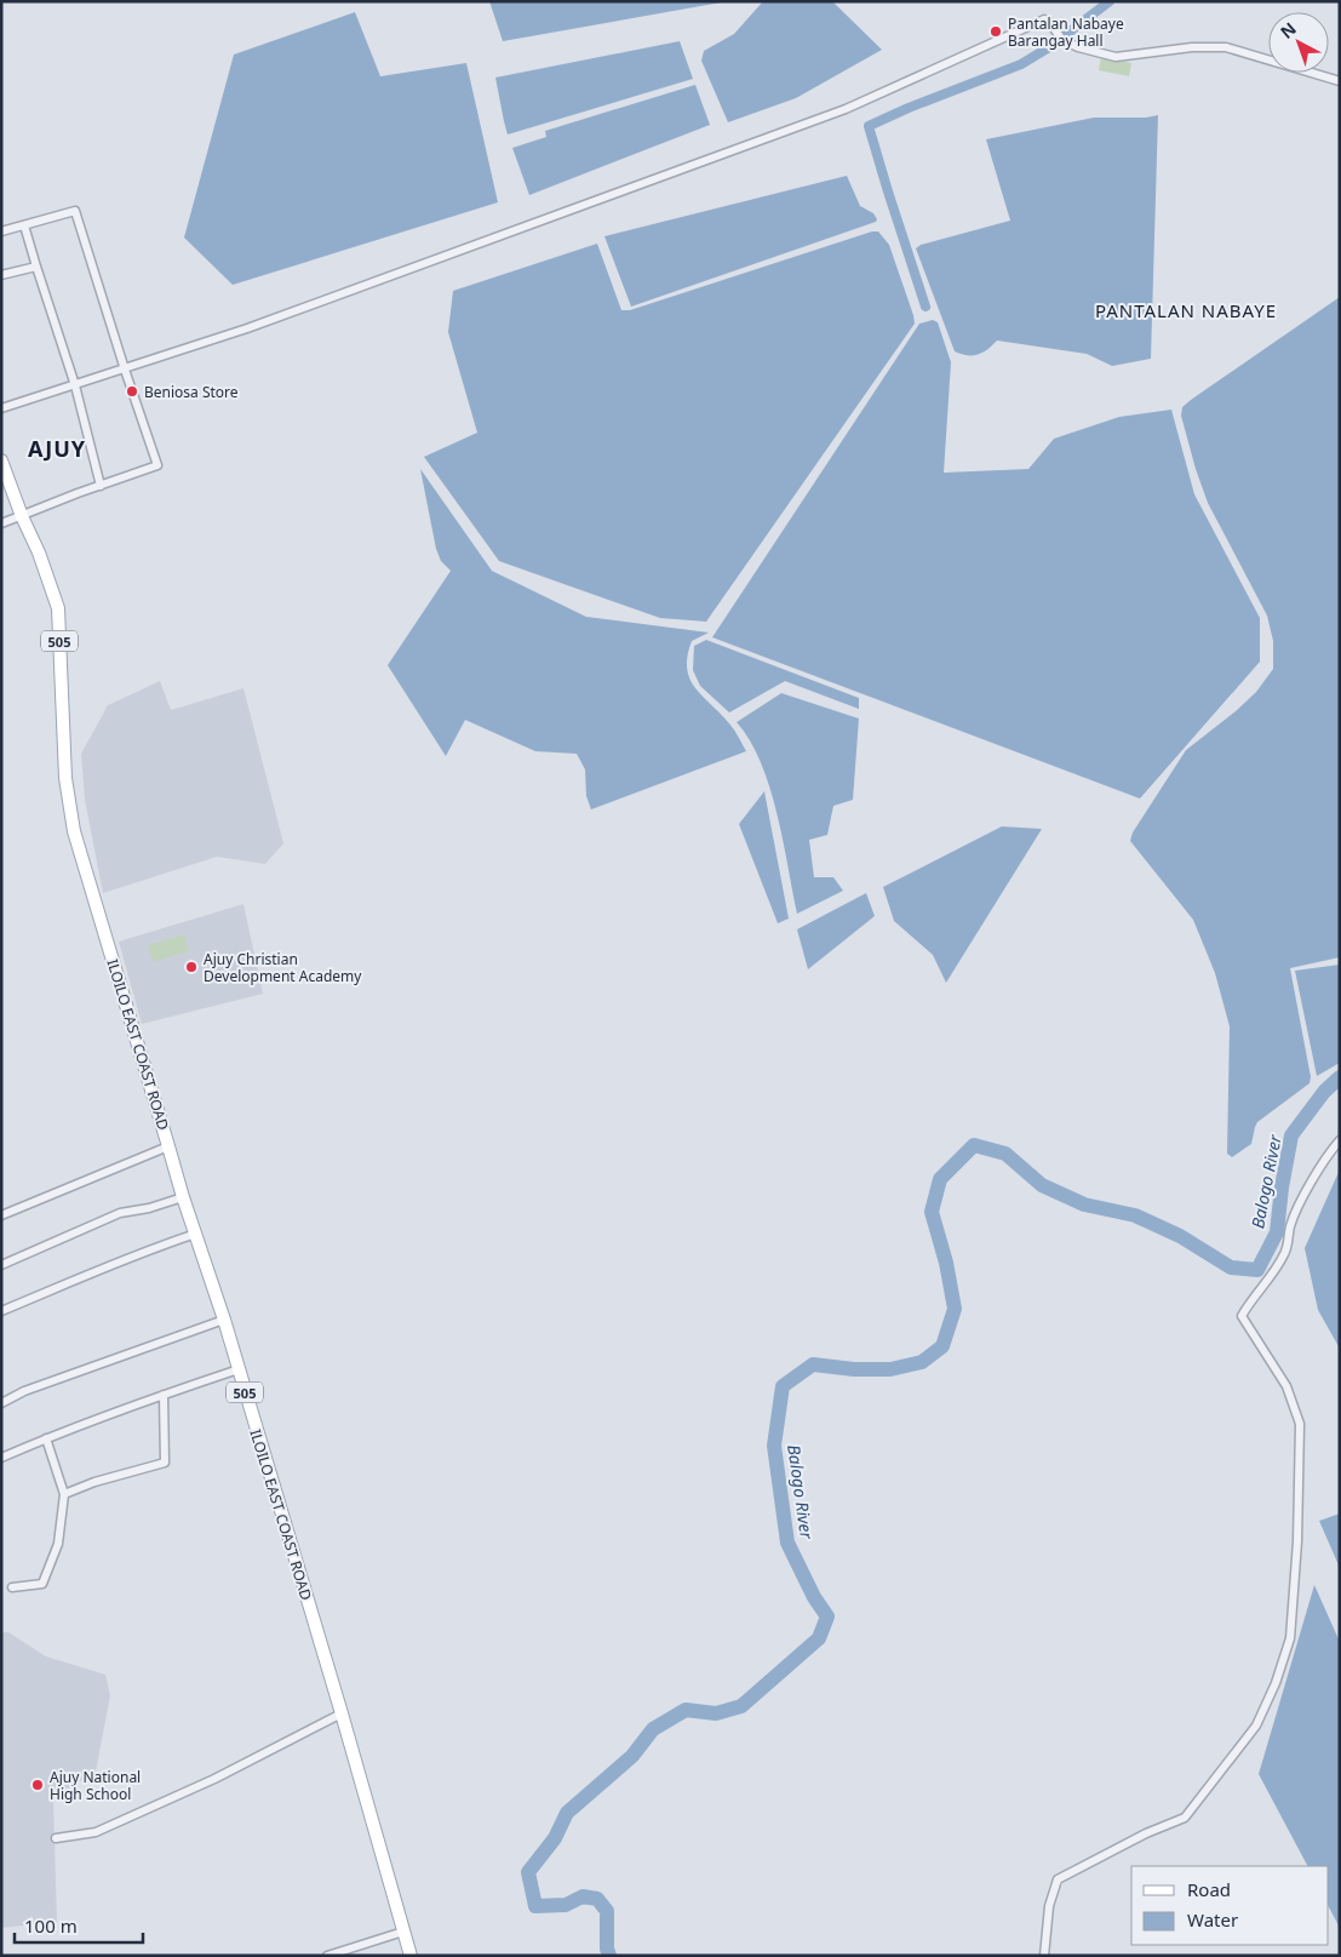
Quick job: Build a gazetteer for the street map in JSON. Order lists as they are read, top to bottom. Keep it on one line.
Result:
{"streets":{"main road":["505","ILOILO EAST COAST ROAD"]},"crossings":[["505","ILOILO EAST COAST ROAD"]],"districts":["PANTALAN NABAYE","AJUY"],"water":["Balogo River"],"places":["Pantalan Nabaye Barangay Hall","Beniosa Store","Ajuy Christian Development Academy","Ajuy National High School"],"legend":["Road","Water"],"scale_bar":"100 m","north":"top left"}
